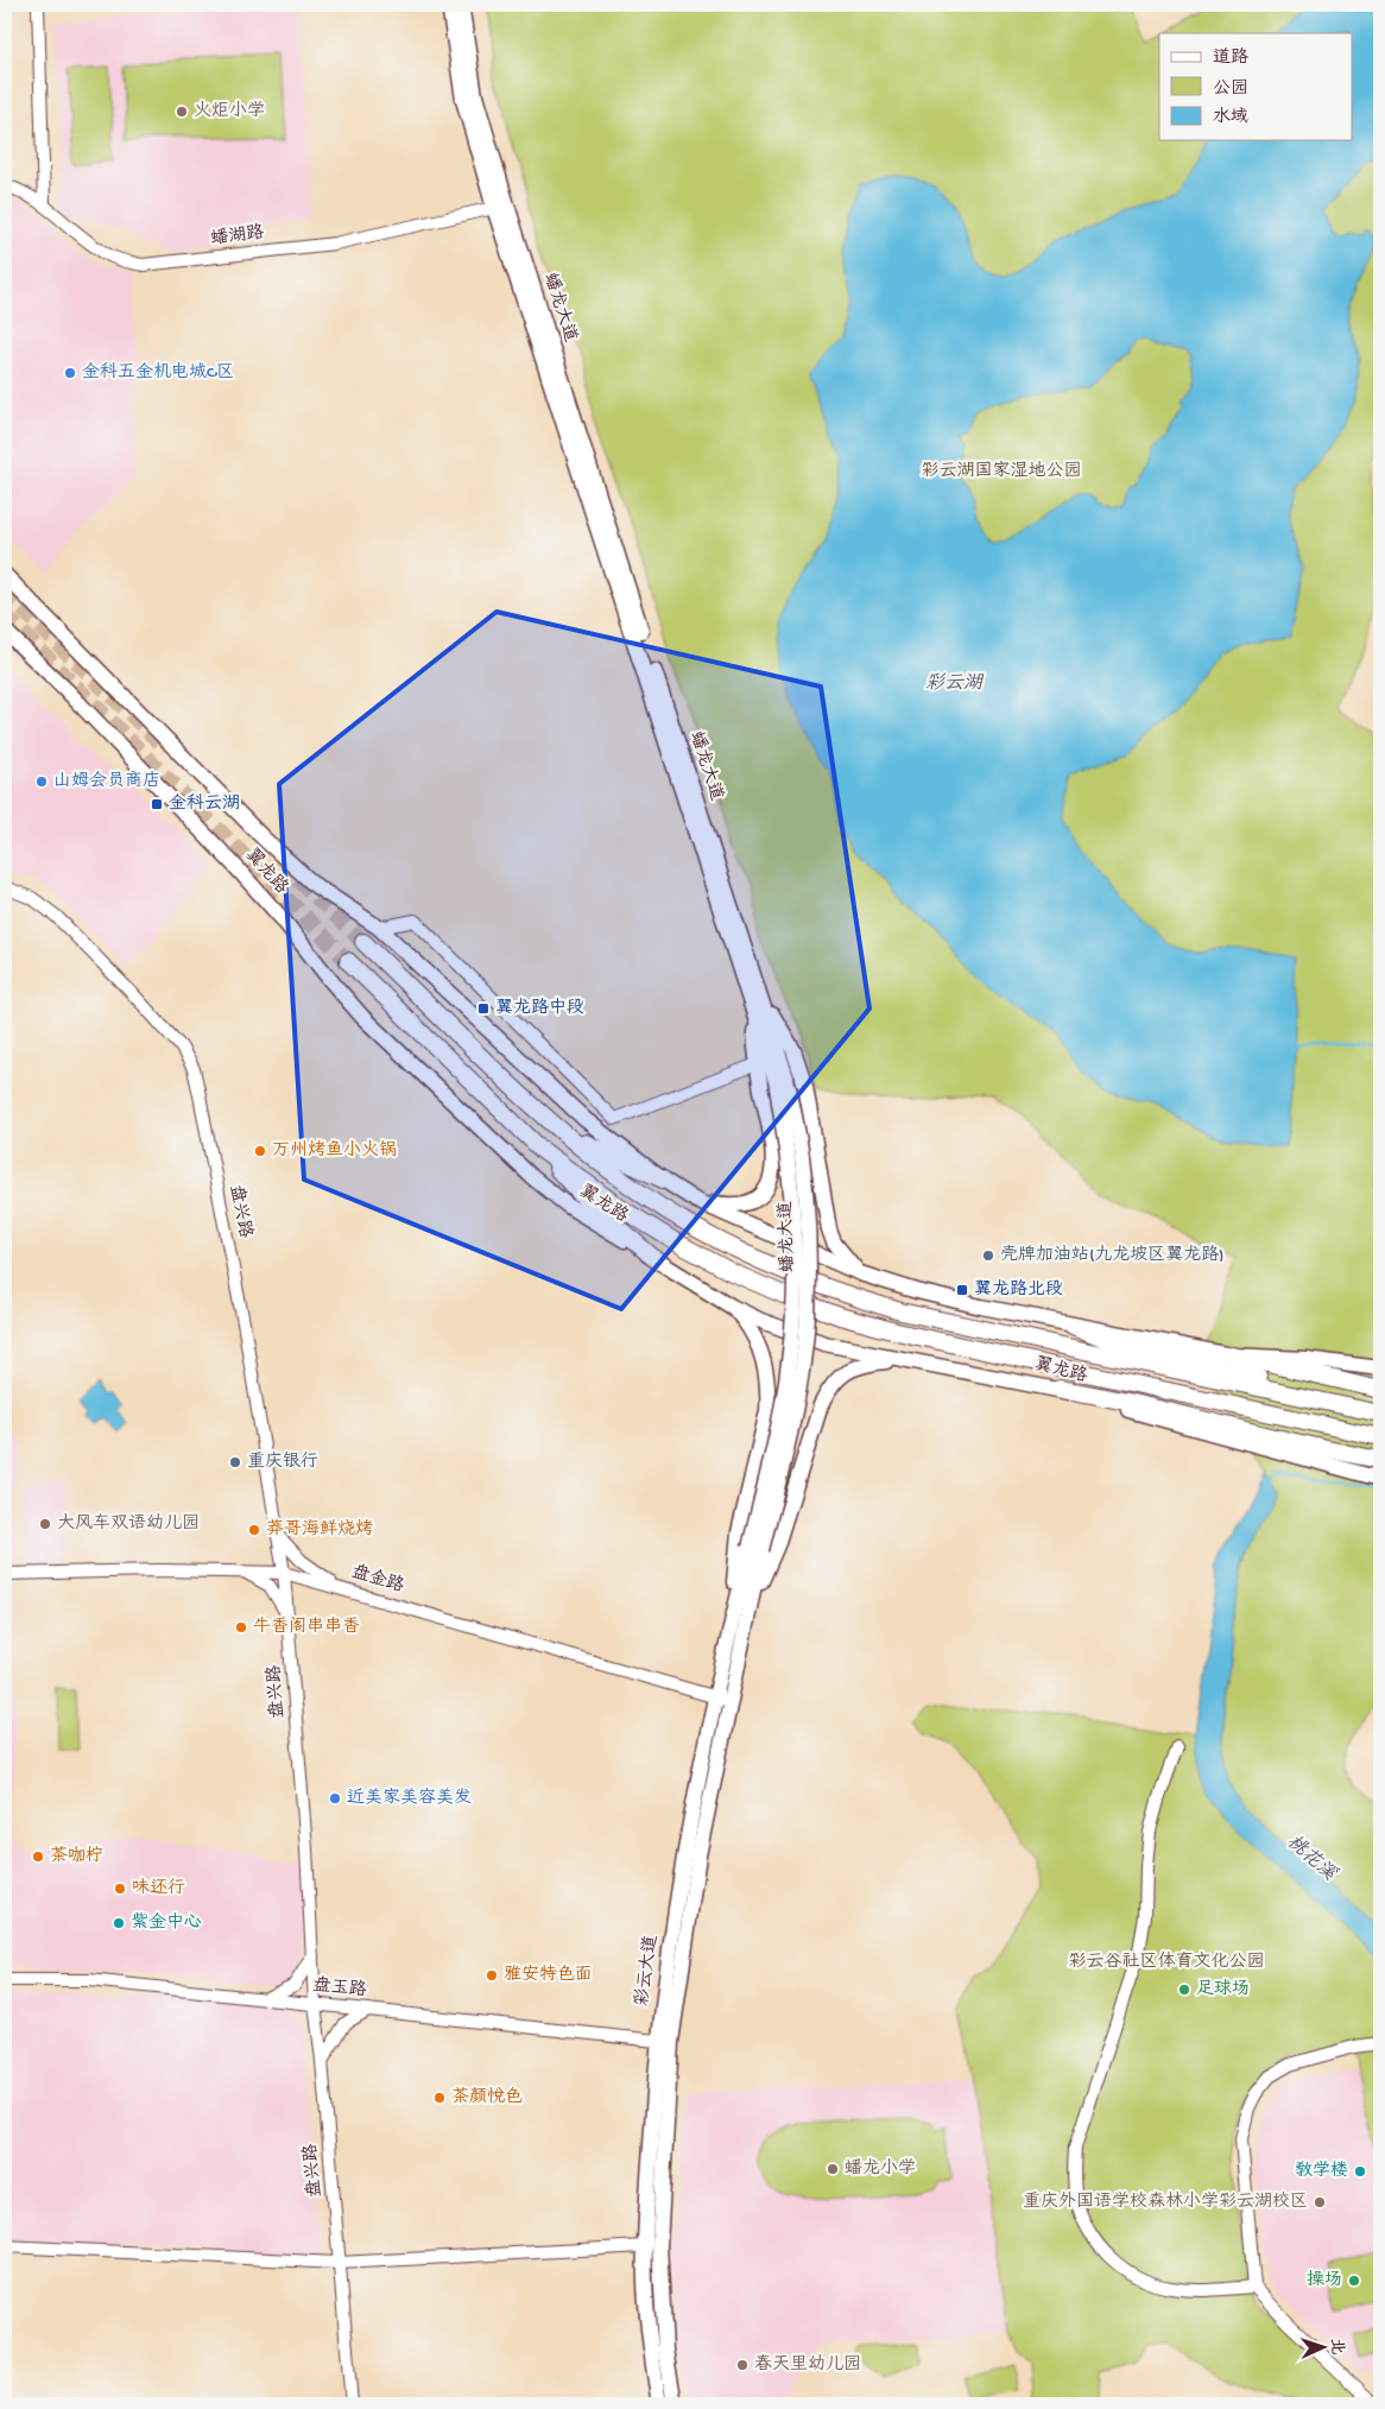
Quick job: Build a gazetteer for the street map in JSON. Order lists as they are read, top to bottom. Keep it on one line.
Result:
{"streets":{"highway":["翼龙路"],"main road":["蟠龙大道","彩云大道"],"street":["蟠湖路","盘兴路","盘金路","盘玉路"]},"crossings":[["蟠湖路","蟠龙大道"],["蟠龙大道","彩云大道"],["盘兴路","盘金路"],["盘兴路","盘玉路"],["盘金路","彩云大道"],["彩云大道","盘玉路"]],"water":["彩云湖","桃花溪"],"parks":["彩云湖国家湿地公园","彩云谷社区体育文化公园"],"places":{"other":["火炬小学","金科五金机电城C区","山姆会员商店","万州烤鱼小火锅","壳牌加油站(九龙坡区翼龙路)","重庆银行","大风车双语幼儿园","莽哥海鲜烧烤","牛香阁串串香","近美家美容美发","茶咖柠","味还行","紫金中心","雅安特色面","足球场","茶颜悦色","蟠龙小学","教学楼","重庆外国语学校森林小学彩云湖校区","操场","春天里幼儿园"],"transit":["金科云湖","翼龙路中段","翼龙路北段"]},"legend":["道路","公园","水域"],"north":"right"}
